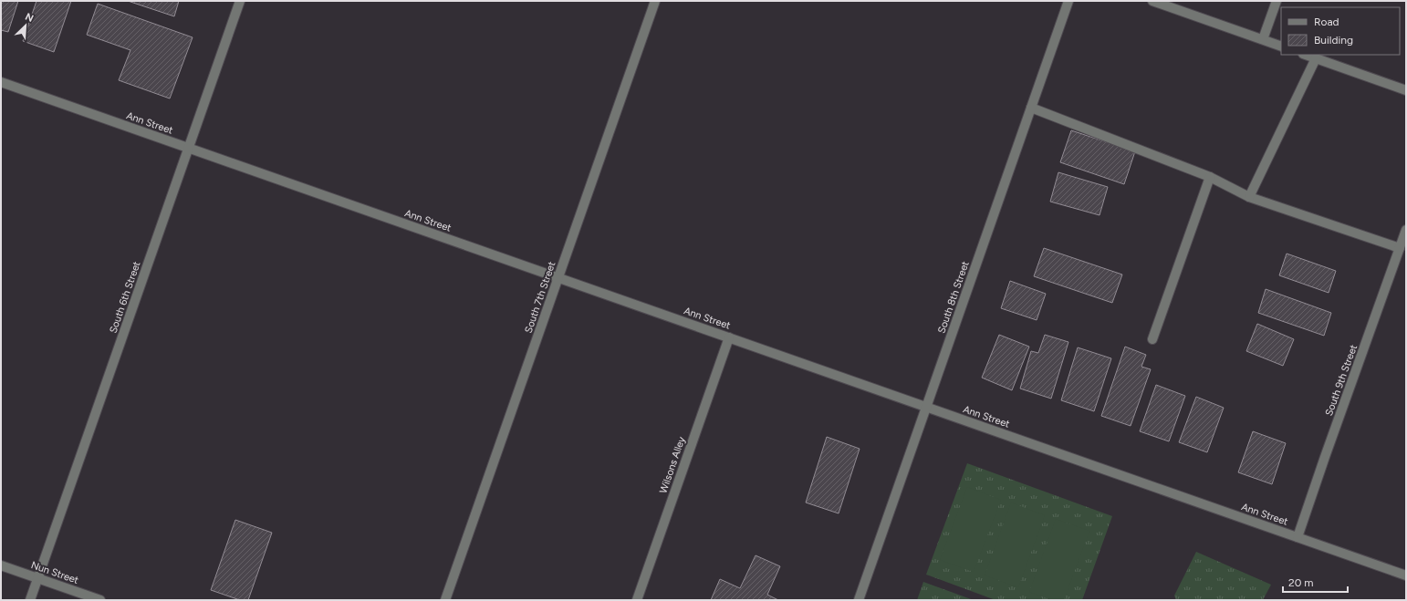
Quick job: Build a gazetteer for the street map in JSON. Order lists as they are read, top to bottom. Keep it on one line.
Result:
{"streets":{"street":["Ann Street","South 6th Street","South 7th Street","South 8th Street","South 9th Street","Wilsons Alley","Nun Street"]},"crossings":[["Ann Street","South 6th Street"],["Ann Street","South 7th Street"],["Ann Street","South 8th Street"],["Ann Street","South 9th Street"],["Ann Street","Wilsons Alley"],["South 6th Street","Nun Street"]],"legend":["Road","Building"],"scale_bar":"20 m","north":"top right"}
